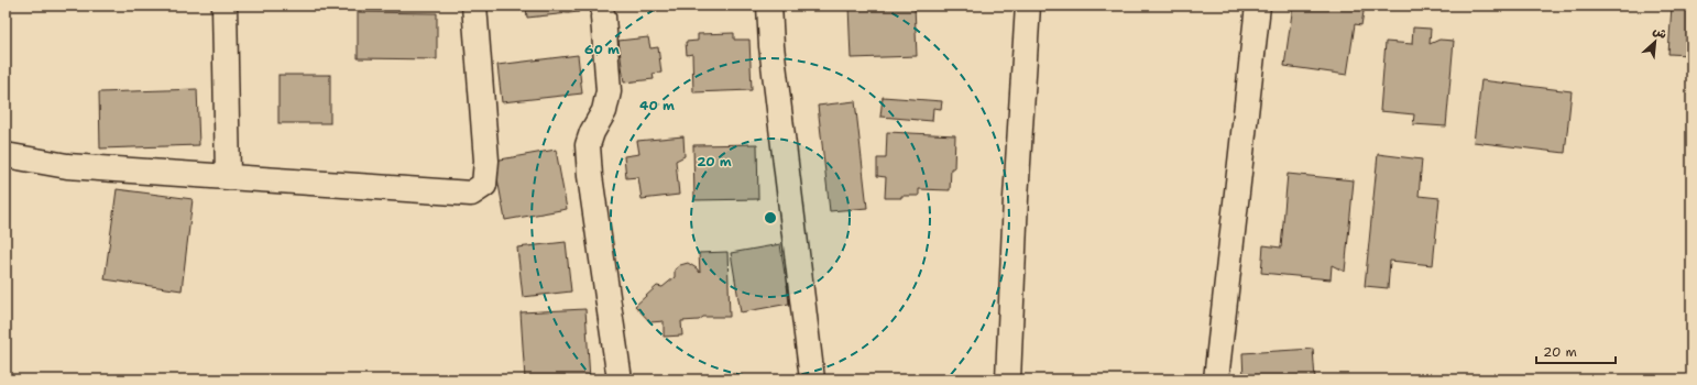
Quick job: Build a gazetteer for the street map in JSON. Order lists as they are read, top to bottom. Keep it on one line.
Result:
{"scale_bar":"20 m","north":"top right","rings":["60 m","40 m","20 m"]}
